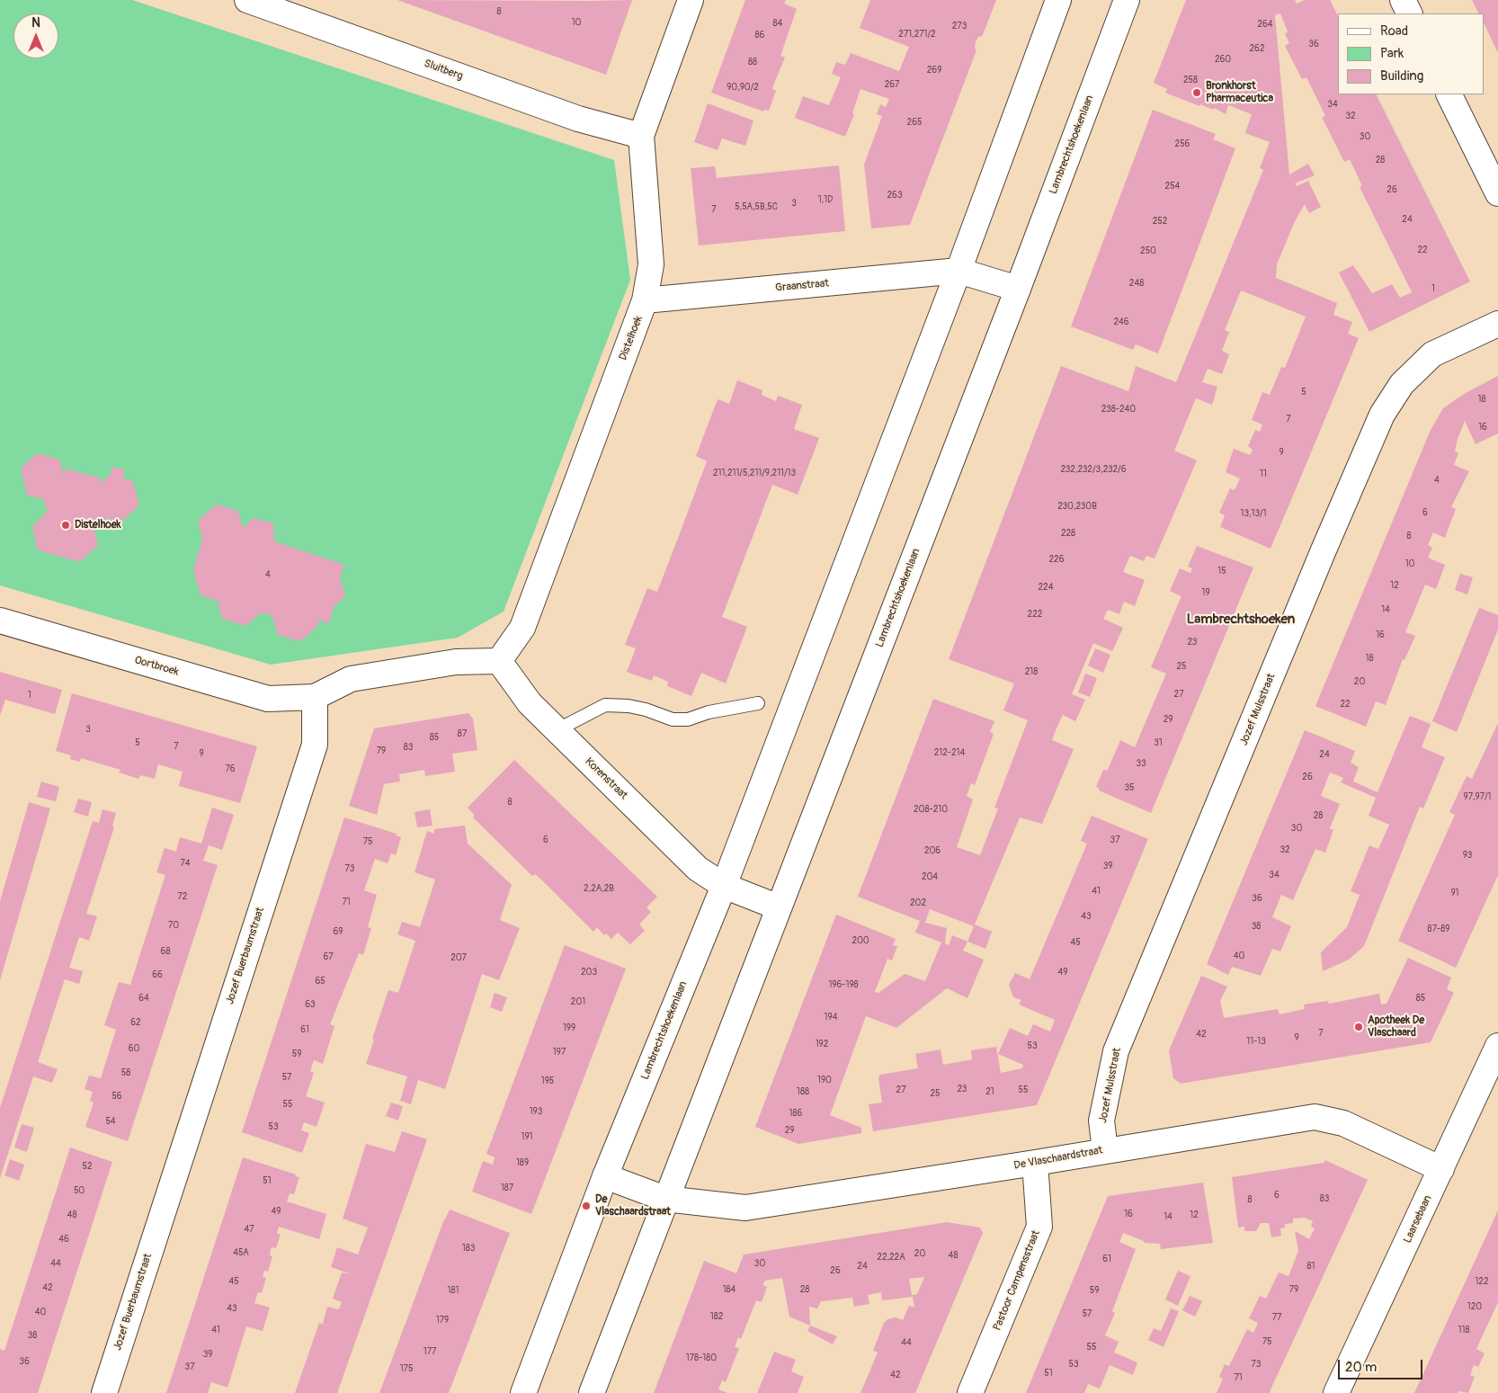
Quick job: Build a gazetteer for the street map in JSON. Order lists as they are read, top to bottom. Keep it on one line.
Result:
{"streets":{"street":["Sluitberg","Lambrechtshoekenlaan","Graanstraat","Distelhoek","Oortbroek","Jozef Mulsstraat","Korenstraat","Jozef Buerbaumstraat","De Vlaschaardstraat","Laarsebaan","Pastoor Campensstraat"]},"crossings":[["Sluitberg","Distelhoek"],["Lambrechtshoekenlaan","Graanstraat"],["Lambrechtshoekenlaan","Korenstraat"],["Lambrechtshoekenlaan","De Vlaschaardstraat"],["Graanstraat","Distelhoek"],["Distelhoek","Korenstraat"],["Oortbroek","Jozef Buerbaumstraat"],["Jozef Mulsstraat","De Vlaschaardstraat"],["De Vlaschaardstraat","Laarsebaan"],["De Vlaschaardstraat","Pastoor Campensstraat"]],"districts":["Lambrechtshoeken"],"places":["Bronkhorst Pharmaceutica","Distelhoek","Apotheek De Vlaschaard","De Vlaschaardstraat"],"house_numbers":["8","10","84","264","273","271,271/2","86","36","262","260","88","269","258","267","90,90/2","34","32","265","30","256","28","254","26","263","1,1D","3","5,5A,5B,5C","7","24","252","22","250","248","1","246","5","18","238-240","7","16","9","232,232/3,232/6","211,211/5,211/9,211/13","11","4","230,230B","6","13,13/1","228","8","226","10","15","4","12","224","19","14","222","16","23","18","25","218","20","27","1","22","29","3","87","85","5","31","7","83","79","212-214","9","24","33","76","26","35","97,97/1","8","208-210","28","30","6","37","75","32","206","93","74","39","73","34","204","2,2A,2B","41","91","72","36","71","202","43","70","38","87-89","69","200","45","68","40","67","207","203","49","66","65","196-198","64","85","201","63","194","62","199","61","7","42","9","11-13","192","53","60","197","59","58","57","190","195","23","27","55","188","21","25","56","55","193","186","54","53","29","191","189","52","51","187","50","6","83","8","49","16","48","12","14","47","46","183","45A","20","48","22,22A","61","44","30","24","81","26","45","122","42","184","28","79","181","59","120","43","40","57","182","77","179","41","118","38","75","44","55","177","39","178-180","36","53","73","37","175","51","42","71"],"legend":["Road","Park","Building"],"scale_bar":"20 m","north":"top"}
